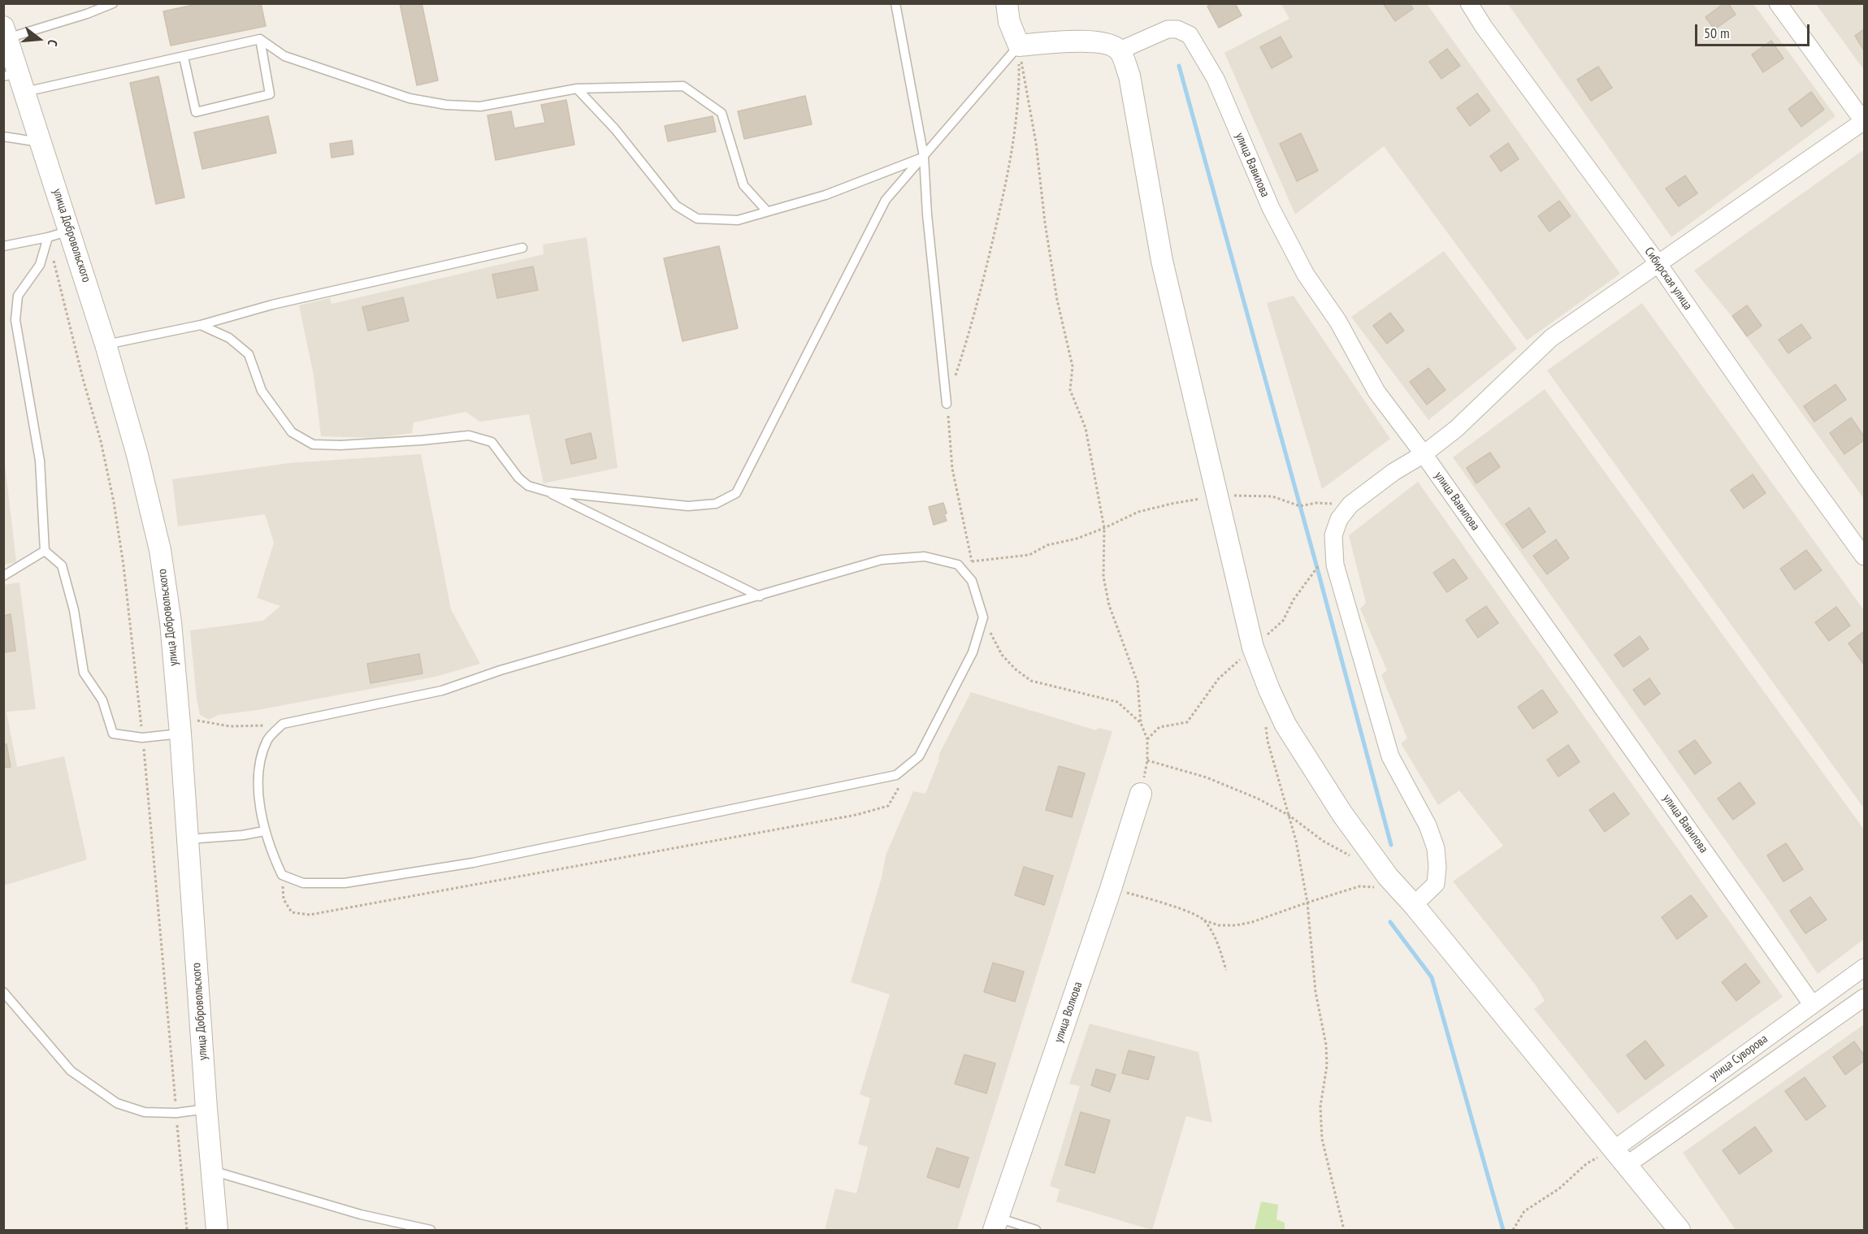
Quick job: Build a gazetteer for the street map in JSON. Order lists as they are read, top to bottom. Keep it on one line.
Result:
{"streets":{"street":["улица Вавилова","улица Добровольского","Сибирская улица","улица Волкова","улица Суворова"]},"crossings":[["улица Вавилова","улица Суворова"]],"scale_bar":"50 m","north":"right"}
